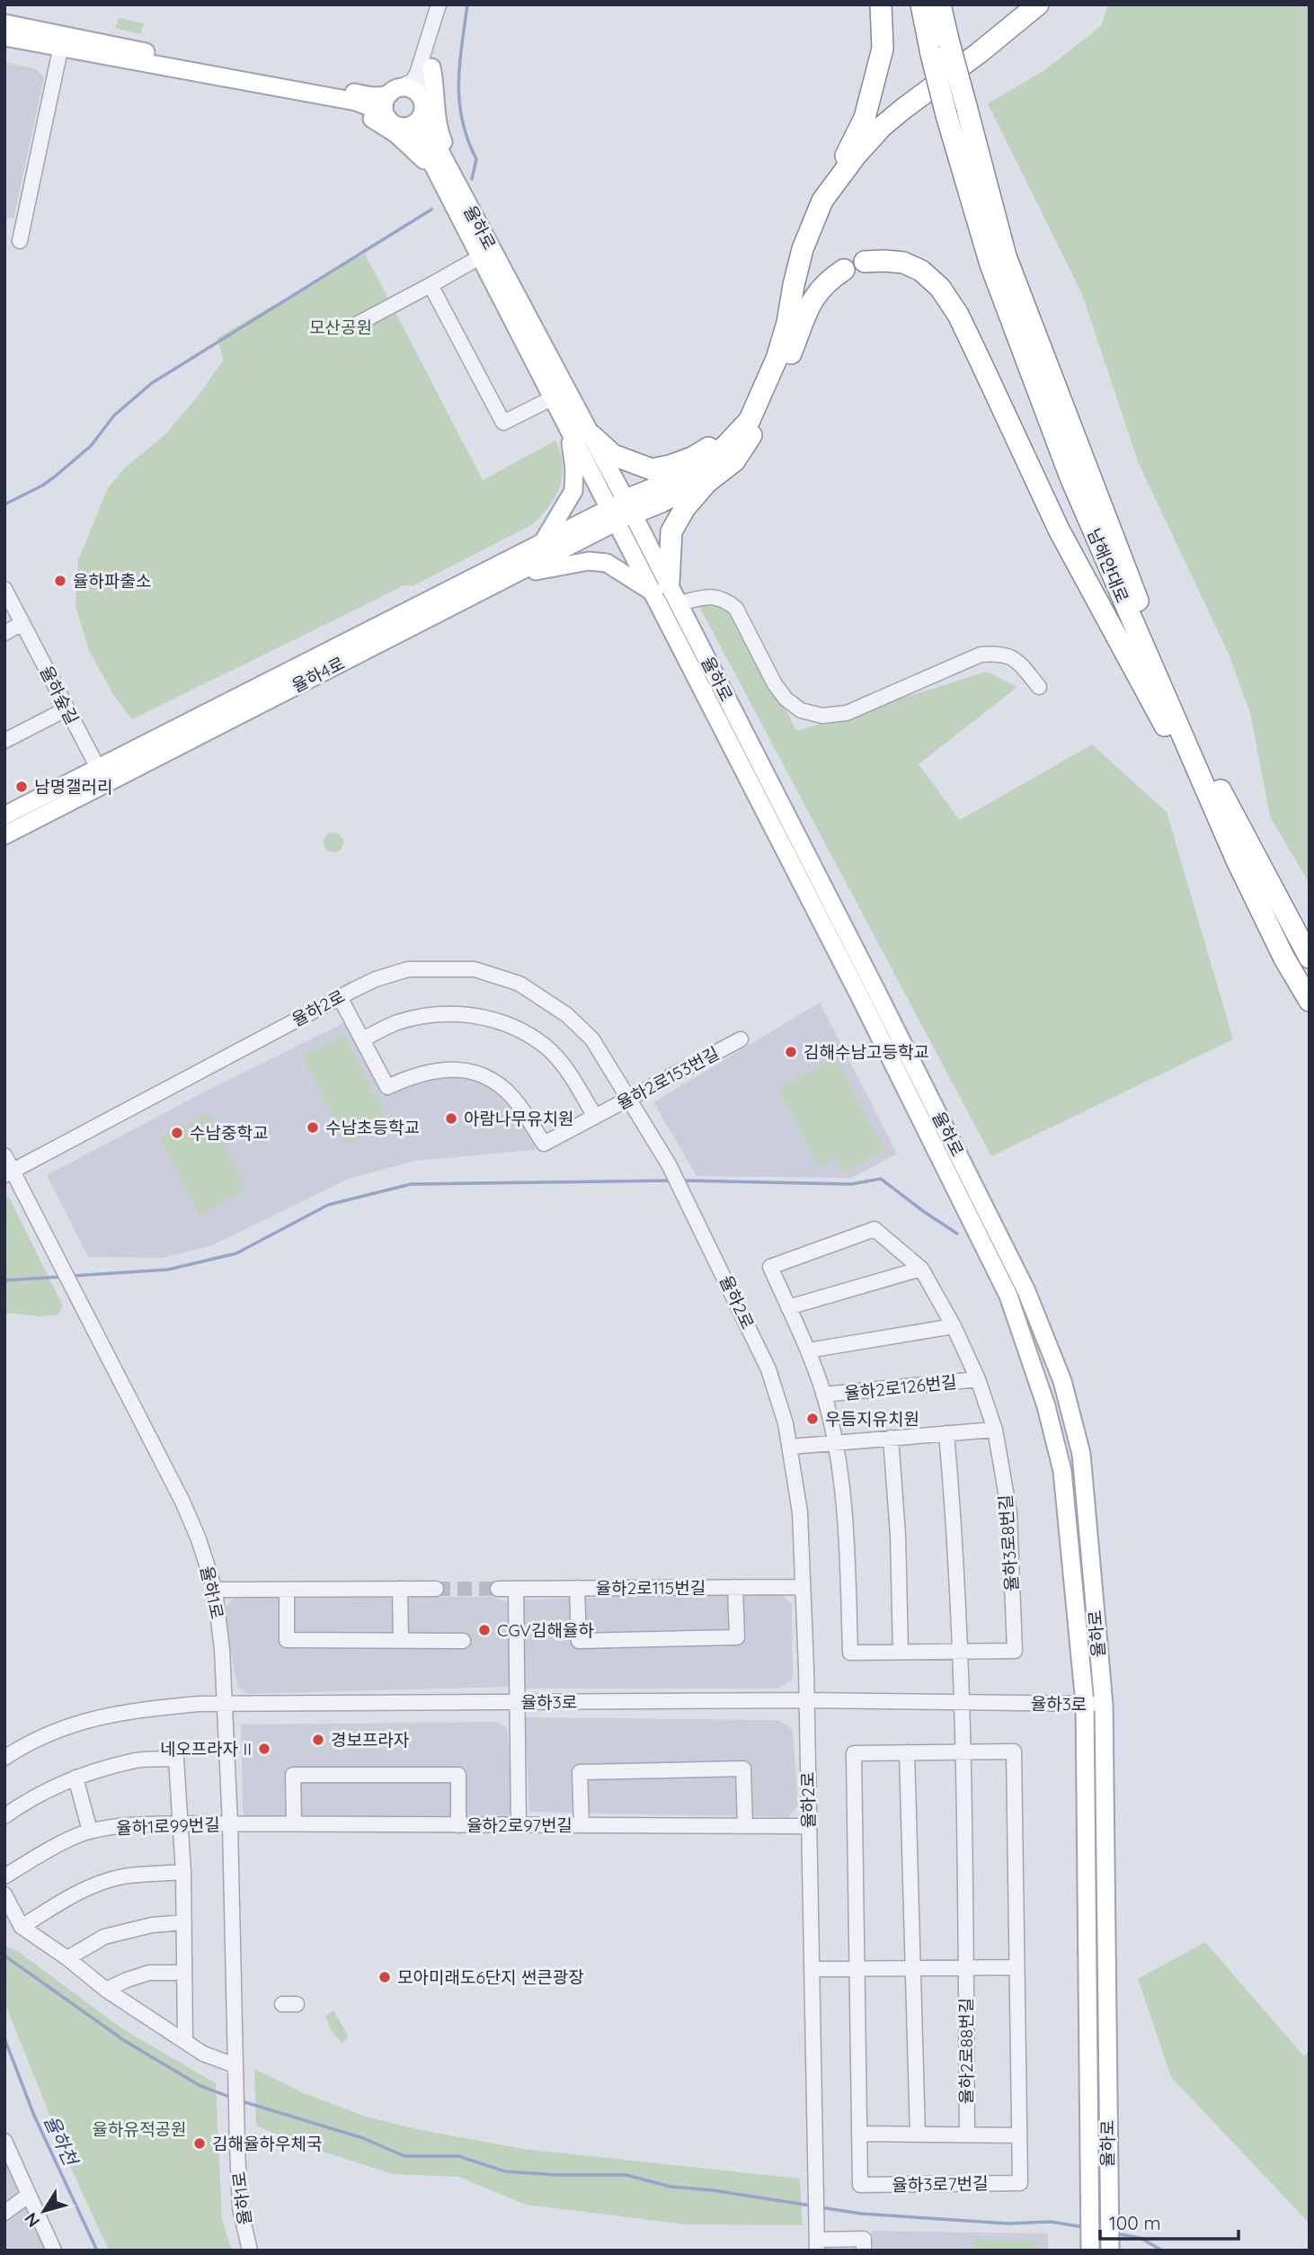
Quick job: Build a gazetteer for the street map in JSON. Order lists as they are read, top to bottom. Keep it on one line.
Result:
{"streets":{"highway":["남해안대로"],"main road":["율하로","율하4로"],"street":["율하숲길","율하2로","율하2로153번길","율하2로126번길","율하3로8번길","율하2로115번길","율하1로","율하3로","율하2로97번길","율하1로99번길","율하2로88번길","율하3로7번길"]},"crossings":[["율하로","율하4로"],["율하로","율하3로"],["율하4로","율하숲길"],["율하2로","율하2로153번길"],["율하2로","율하2로115번길"],["율하2로","율하1로"],["율하2로","율하3로"],["율하2로","율하2로97번길"],["율하2로126번길","율하3로8번길"],["율하1로","율하3로"],["율하1로","율하2로97번길"],["율하1로","율하1로99번길"],["율하2로97번길","율하1로99번길"]],"water":["율하천"],"parks":["모산공원","율하유적공원"],"places":["율하파출소","남명갤러리","김해수남고등학교","아람나무유치원","수남초등학교","수남중학교","우듬지유치원","CGV김해율하","경보프라자","네오프라자 II","모아미래도6단지 썬큰광장","김해율하우체국"],"scale_bar":"100 m","north":"bottom left"}
